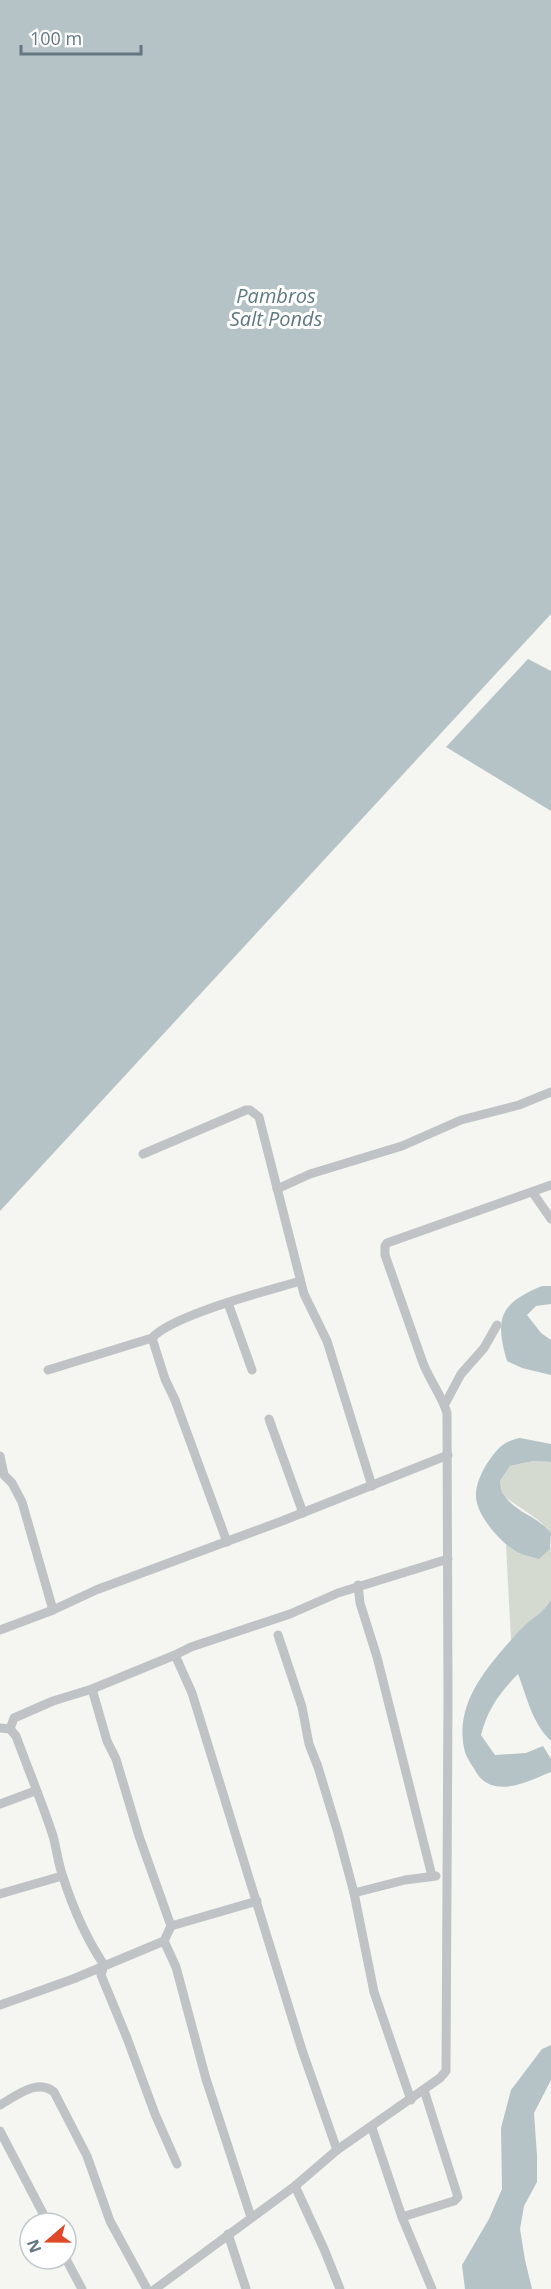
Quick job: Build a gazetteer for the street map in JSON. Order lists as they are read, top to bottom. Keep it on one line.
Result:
{"water":["Pambros Salt Ponds"],"scale_bar":"100 m","north":"left"}
